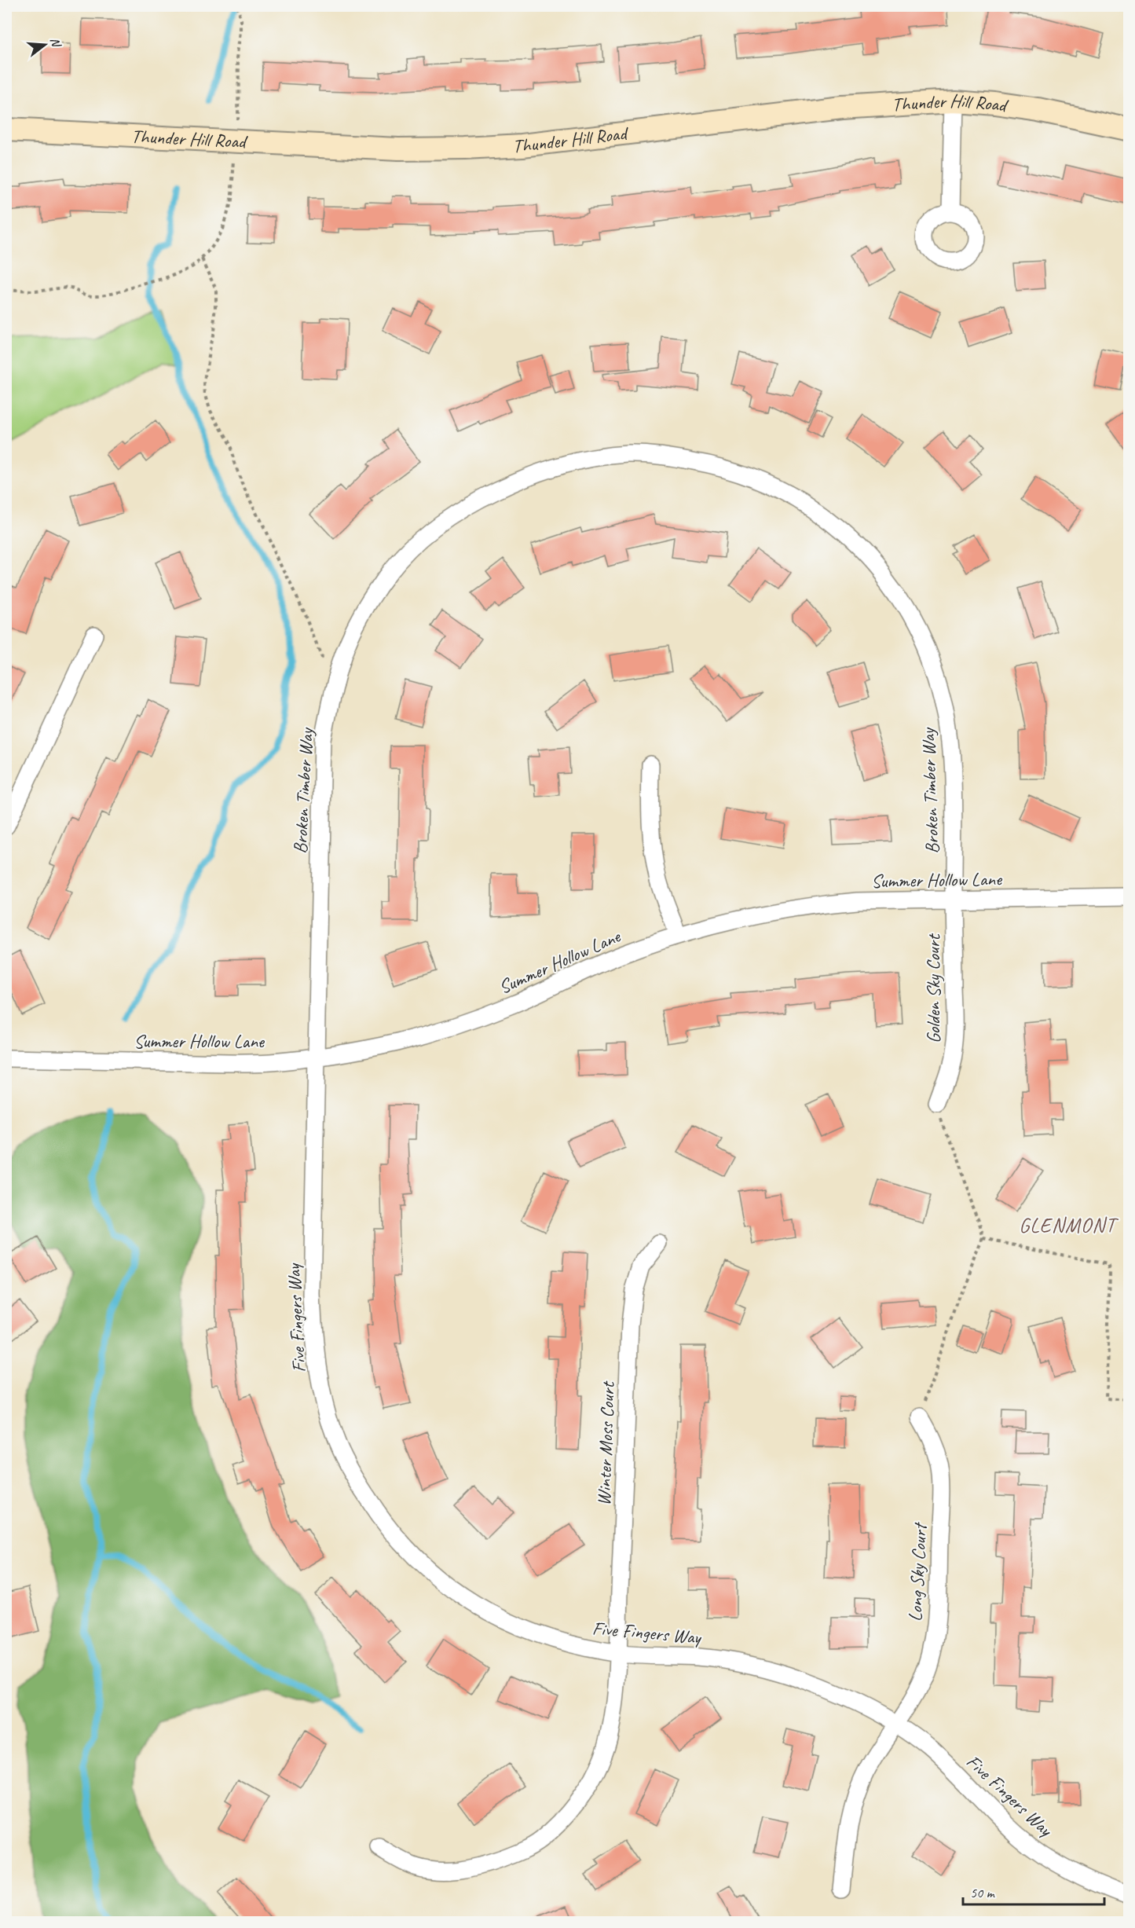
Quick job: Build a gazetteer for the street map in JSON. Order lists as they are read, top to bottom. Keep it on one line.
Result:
{"streets":{"street":["Thunder Hill Road","Broken Timber Way","Summer Hollow Lane","Golden Sky Court","Five Fingers Way","Winter Moss Court","Long Sky Court"]},"crossings":[["Broken Timber Way","Summer Hollow Lane"],["Broken Timber Way","Golden Sky Court"],["Broken Timber Way","Five Fingers Way"],["Summer Hollow Lane","Golden Sky Court"],["Summer Hollow Lane","Five Fingers Way"],["Five Fingers Way","Winter Moss Court"],["Five Fingers Way","Long Sky Court"]],"districts":["GLENMONT"],"scale_bar":"50 m","north":"right"}
